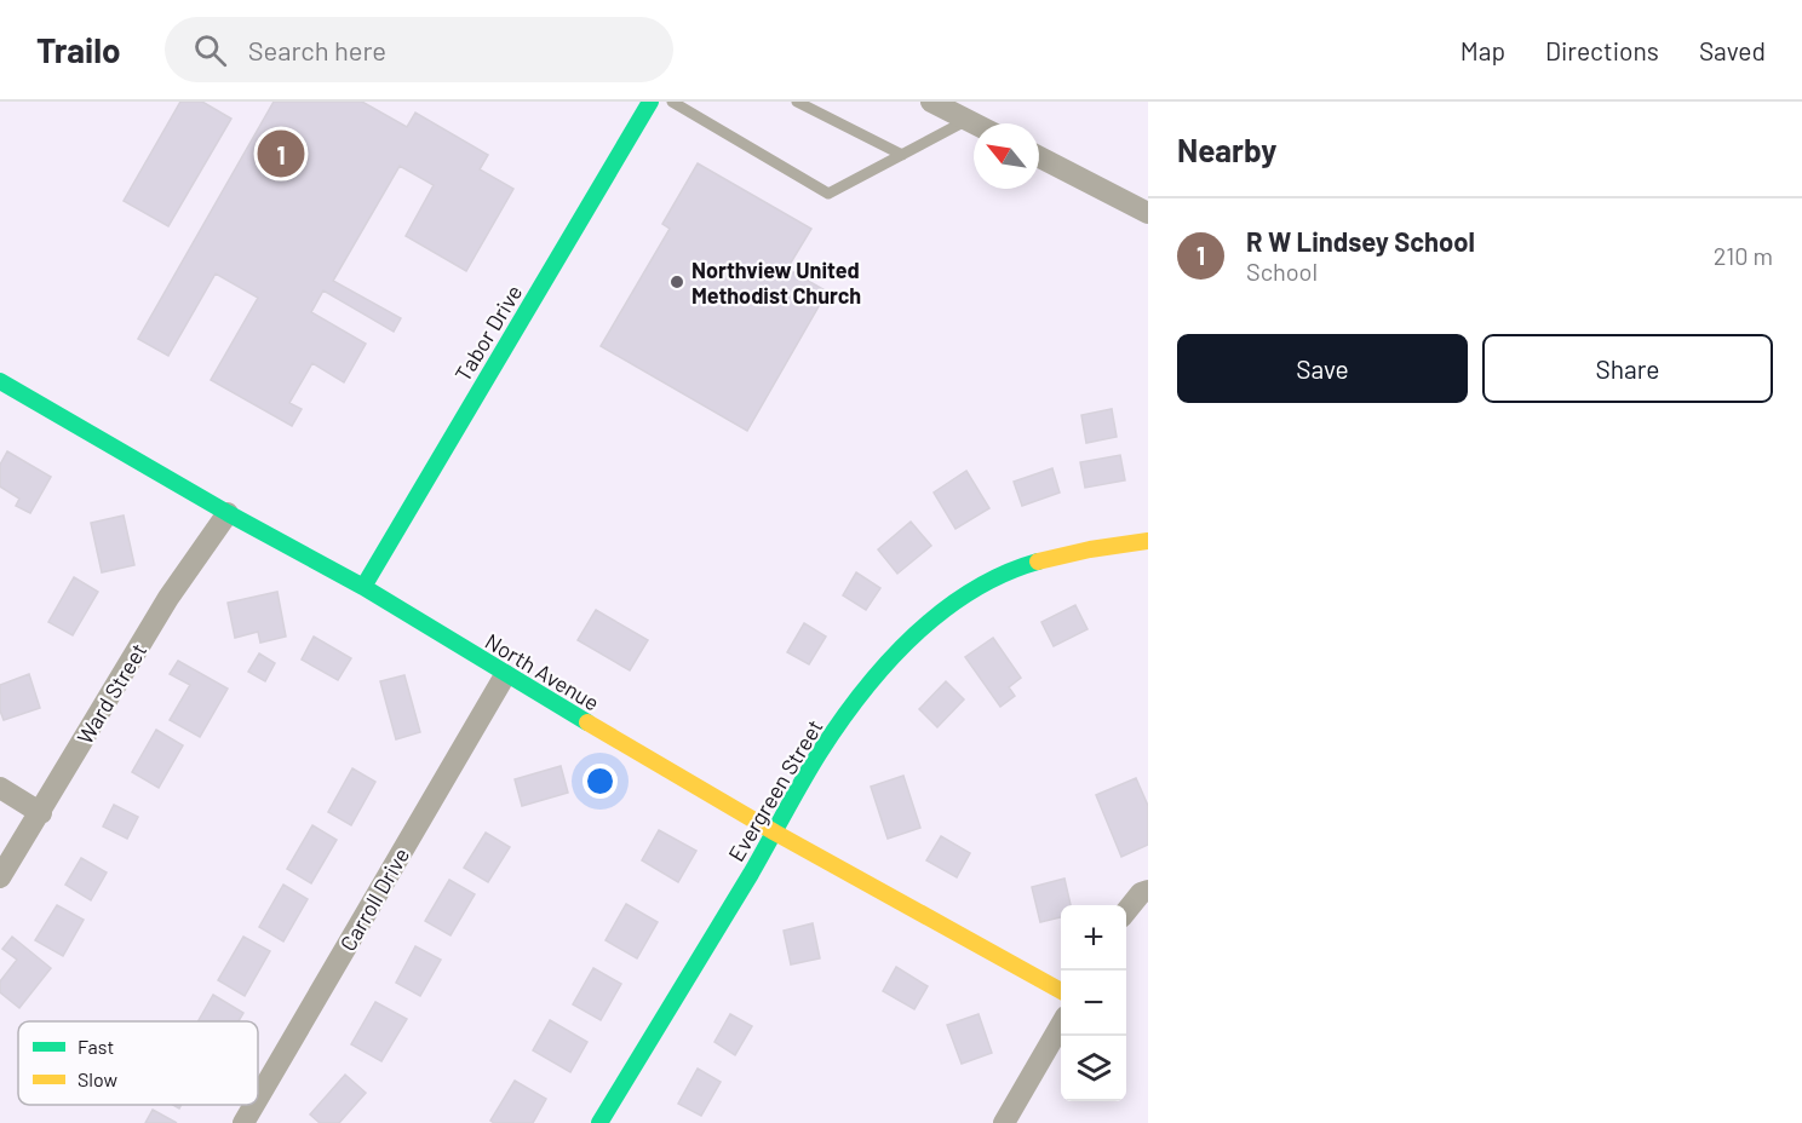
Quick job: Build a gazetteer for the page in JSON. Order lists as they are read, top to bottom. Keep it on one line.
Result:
{"streets":{"street":["Tabor Drive","North Avenue","Ward Street","Evergreen Street","Carroll Drive"]},"crossings":[["Tabor Drive","North Avenue"],["North Avenue","Ward Street"],["North Avenue","Evergreen Street"],["North Avenue","Carroll Drive"]],"places":["Northview United Methodist Church"],"legend":["Fast","Slow"],"north":"top left","page":{"header":"Trailo","search":"Search here","nav":["Map","Directions","Saved"],"heading":"Nearby","pins":"1","list":[{"mark":"1","name":"R W Lindsey School","note":"School","value":"210 m"}],"buttons":["Save","Share"],"map_buttons":["+","−"]}}
